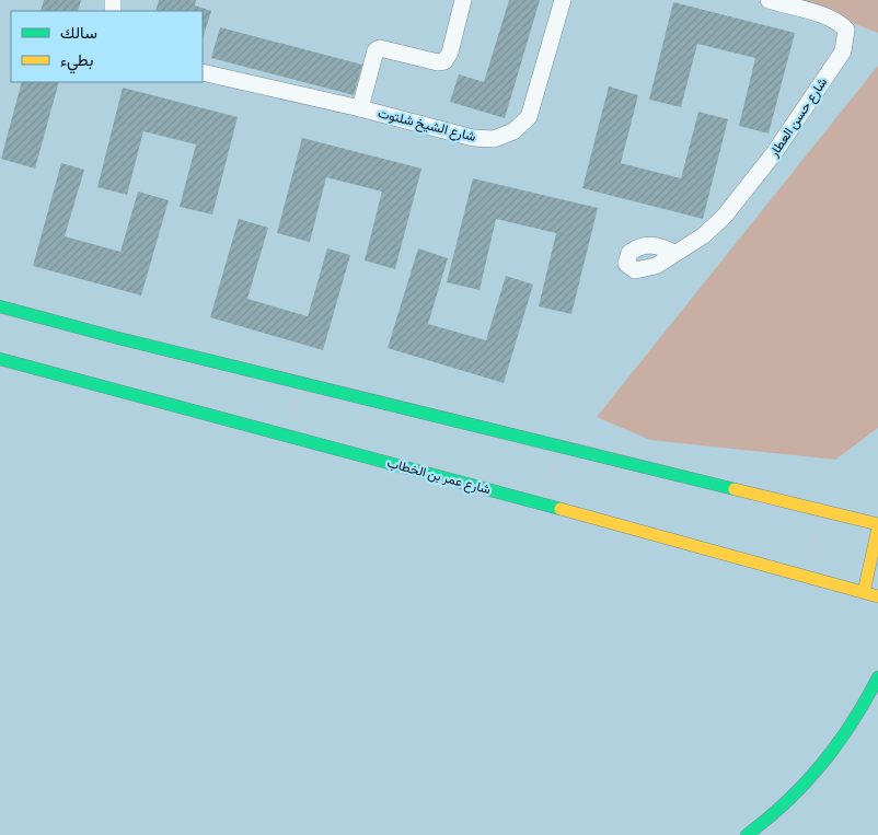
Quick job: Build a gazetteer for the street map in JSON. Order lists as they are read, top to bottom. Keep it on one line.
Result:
{"streets":{"street":["شارع حسن العطار","شارع الشيخ شلتوت","شارع عمر بن الخطاب"]},"legend":["سالك","بطيء"]}
